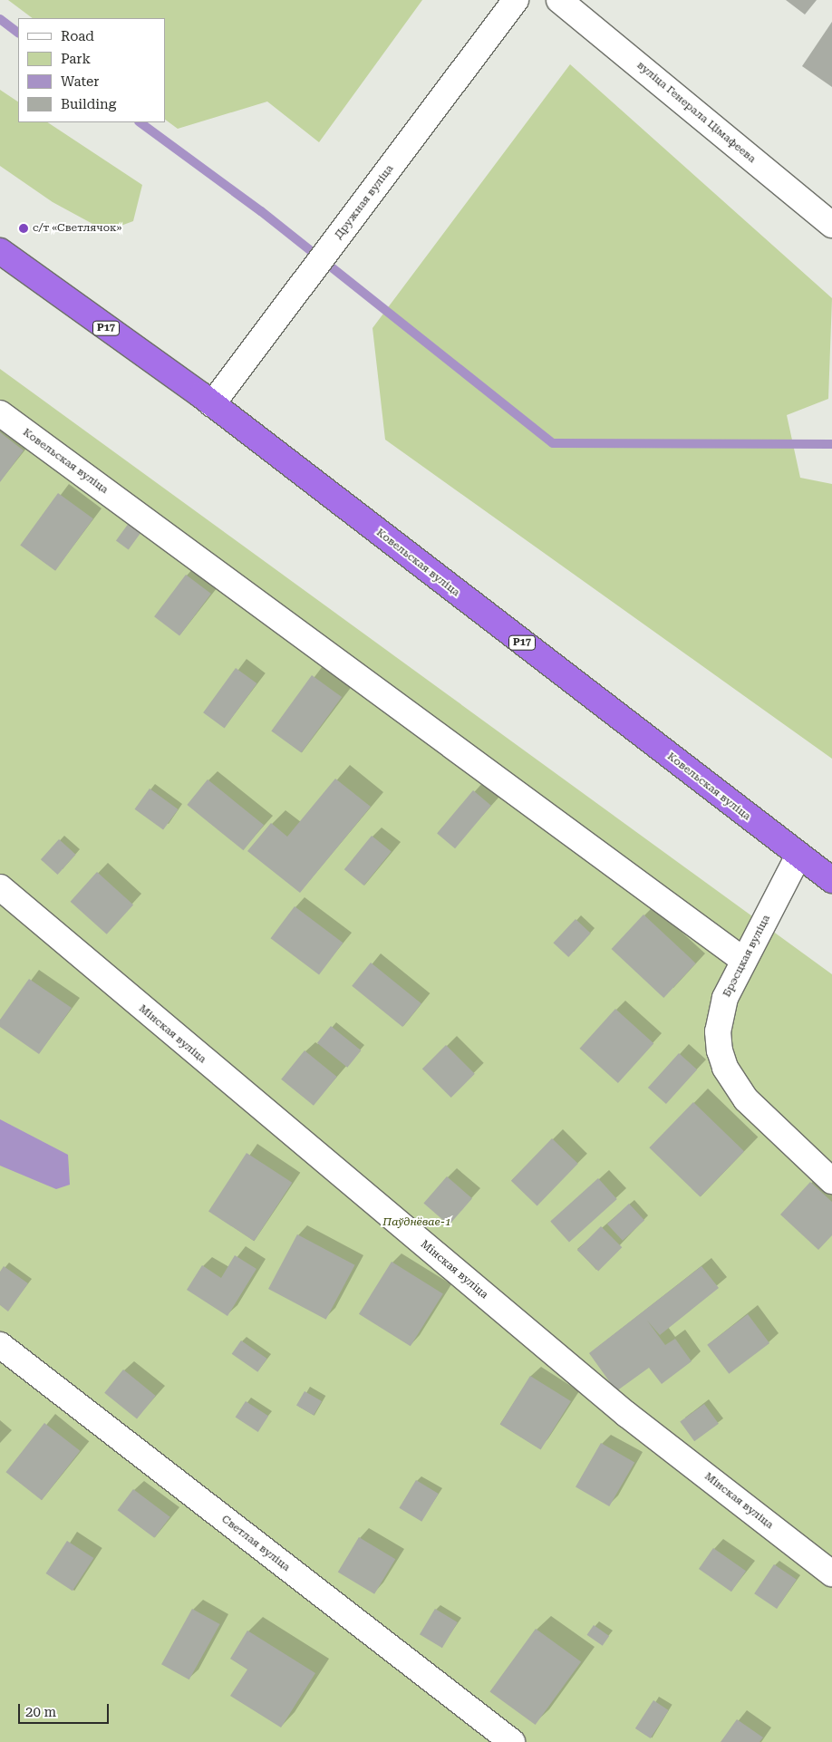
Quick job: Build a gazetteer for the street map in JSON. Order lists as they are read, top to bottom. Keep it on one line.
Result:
{"streets":{"highway":["Р17","Ковельская вуліца"],"street":["вуліца Генерала Цімафеева","Дружная вуліца","Брэсцкая вуліца","Мінская вуліца","Светлая вуліца"]},"crossings":[["Дружная вуліца","Ковельская вуліца"],["Ковельская вуліца","Брэсцкая вуліца"]],"parks":["Паўднёвае-1"],"places":["с/т «Светлячок»"],"legend":["Road","Park","Water","Building"],"scale_bar":"20 m"}
